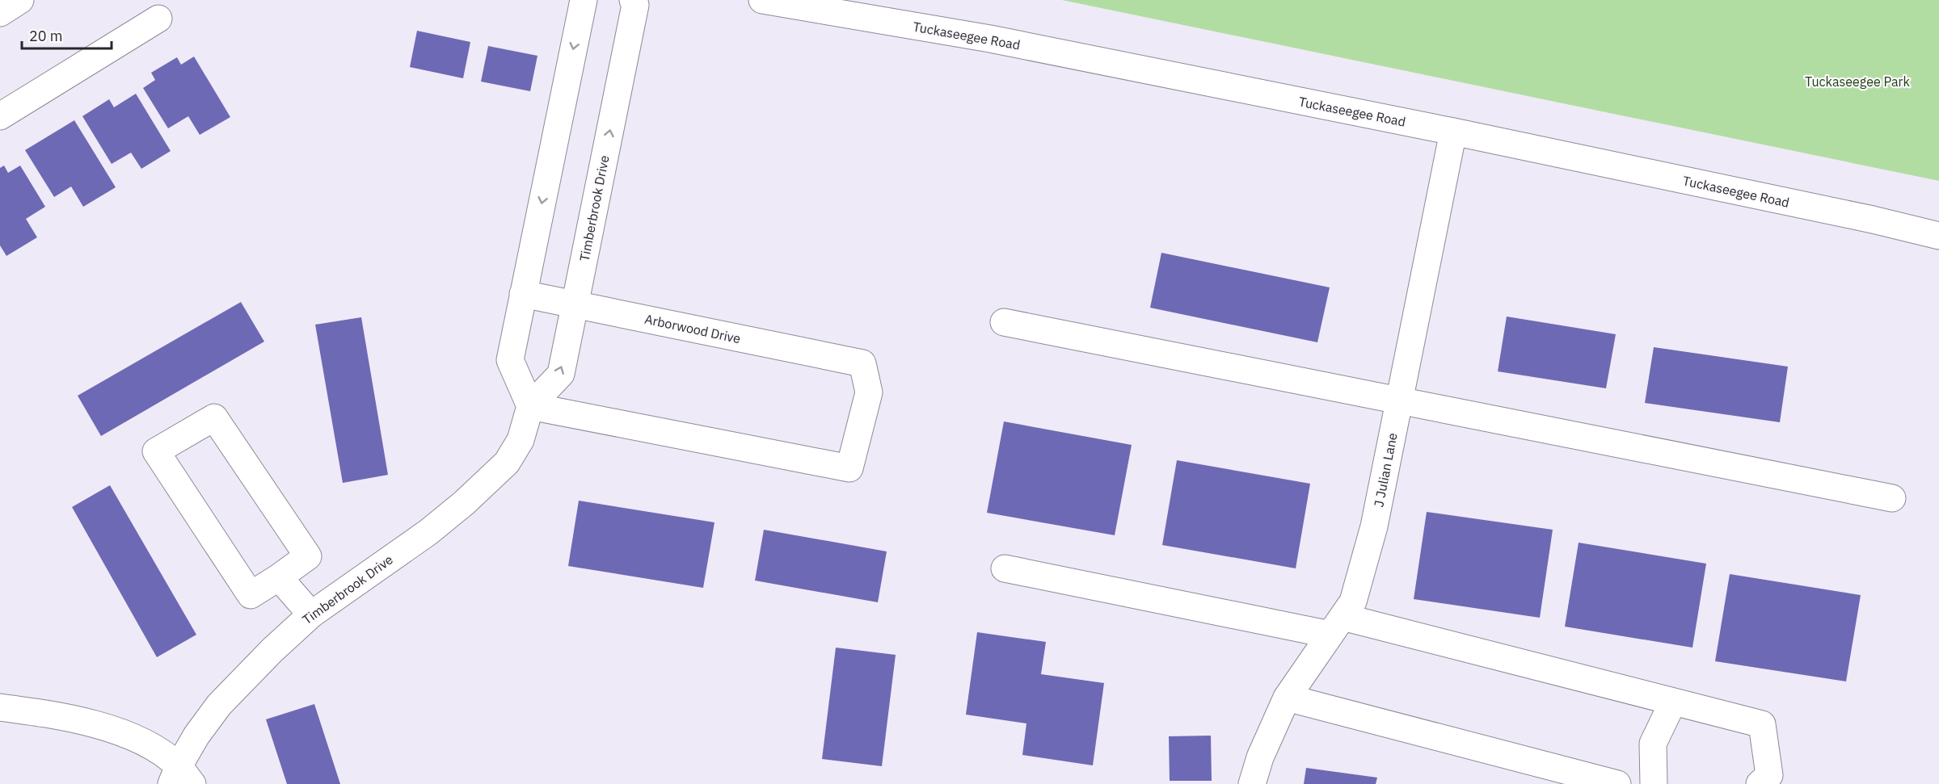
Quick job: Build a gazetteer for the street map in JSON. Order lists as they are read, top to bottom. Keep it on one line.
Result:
{"streets":{"street":["Tuckaseegee Road","Timberbrook Drive","Arborwood Drive","J Julian Lane"]},"crossings":[["Tuckaseegee Road","J Julian Lane"],["Timberbrook Drive","Arborwood Drive"]],"parks":["Tuckaseegee Park"],"scale_bar":"20 m"}
